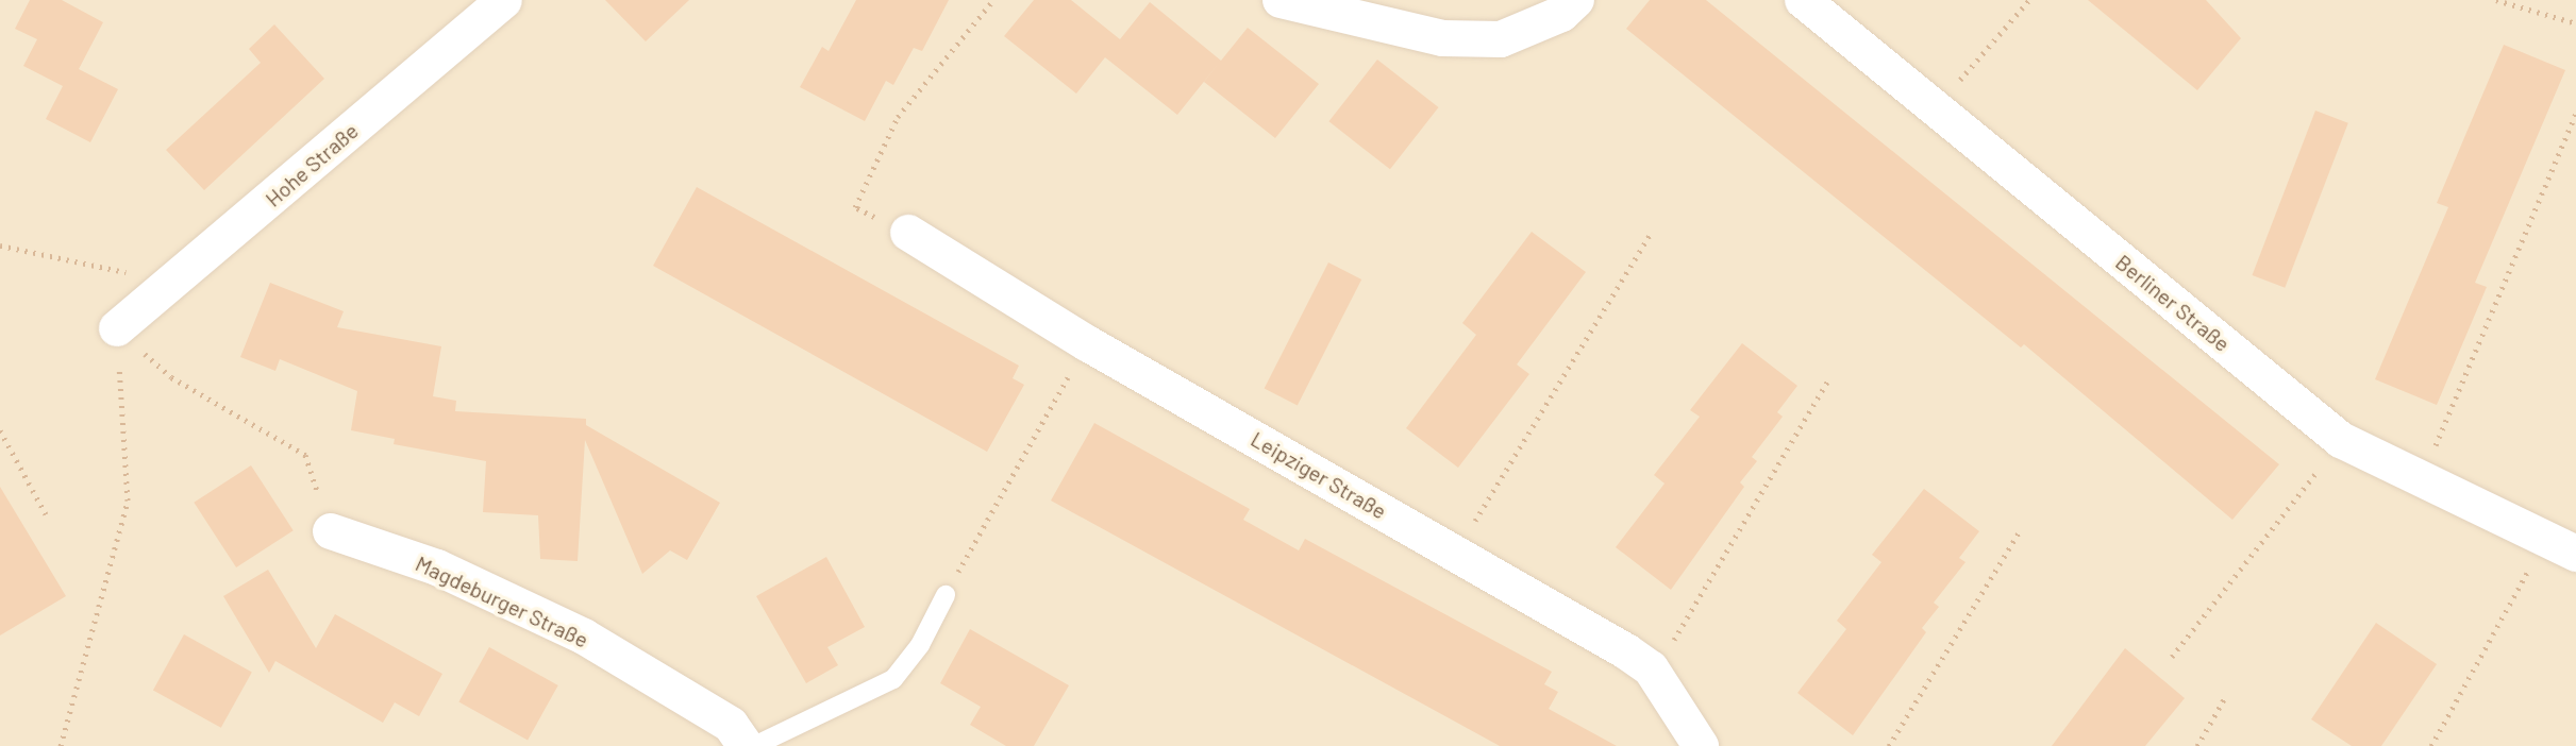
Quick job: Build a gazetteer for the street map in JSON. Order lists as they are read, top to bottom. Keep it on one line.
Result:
{"streets":{"street":["Hohe Straße","Berliner Straße","Leipziger Straße","Magdeburger Straße"]}}
